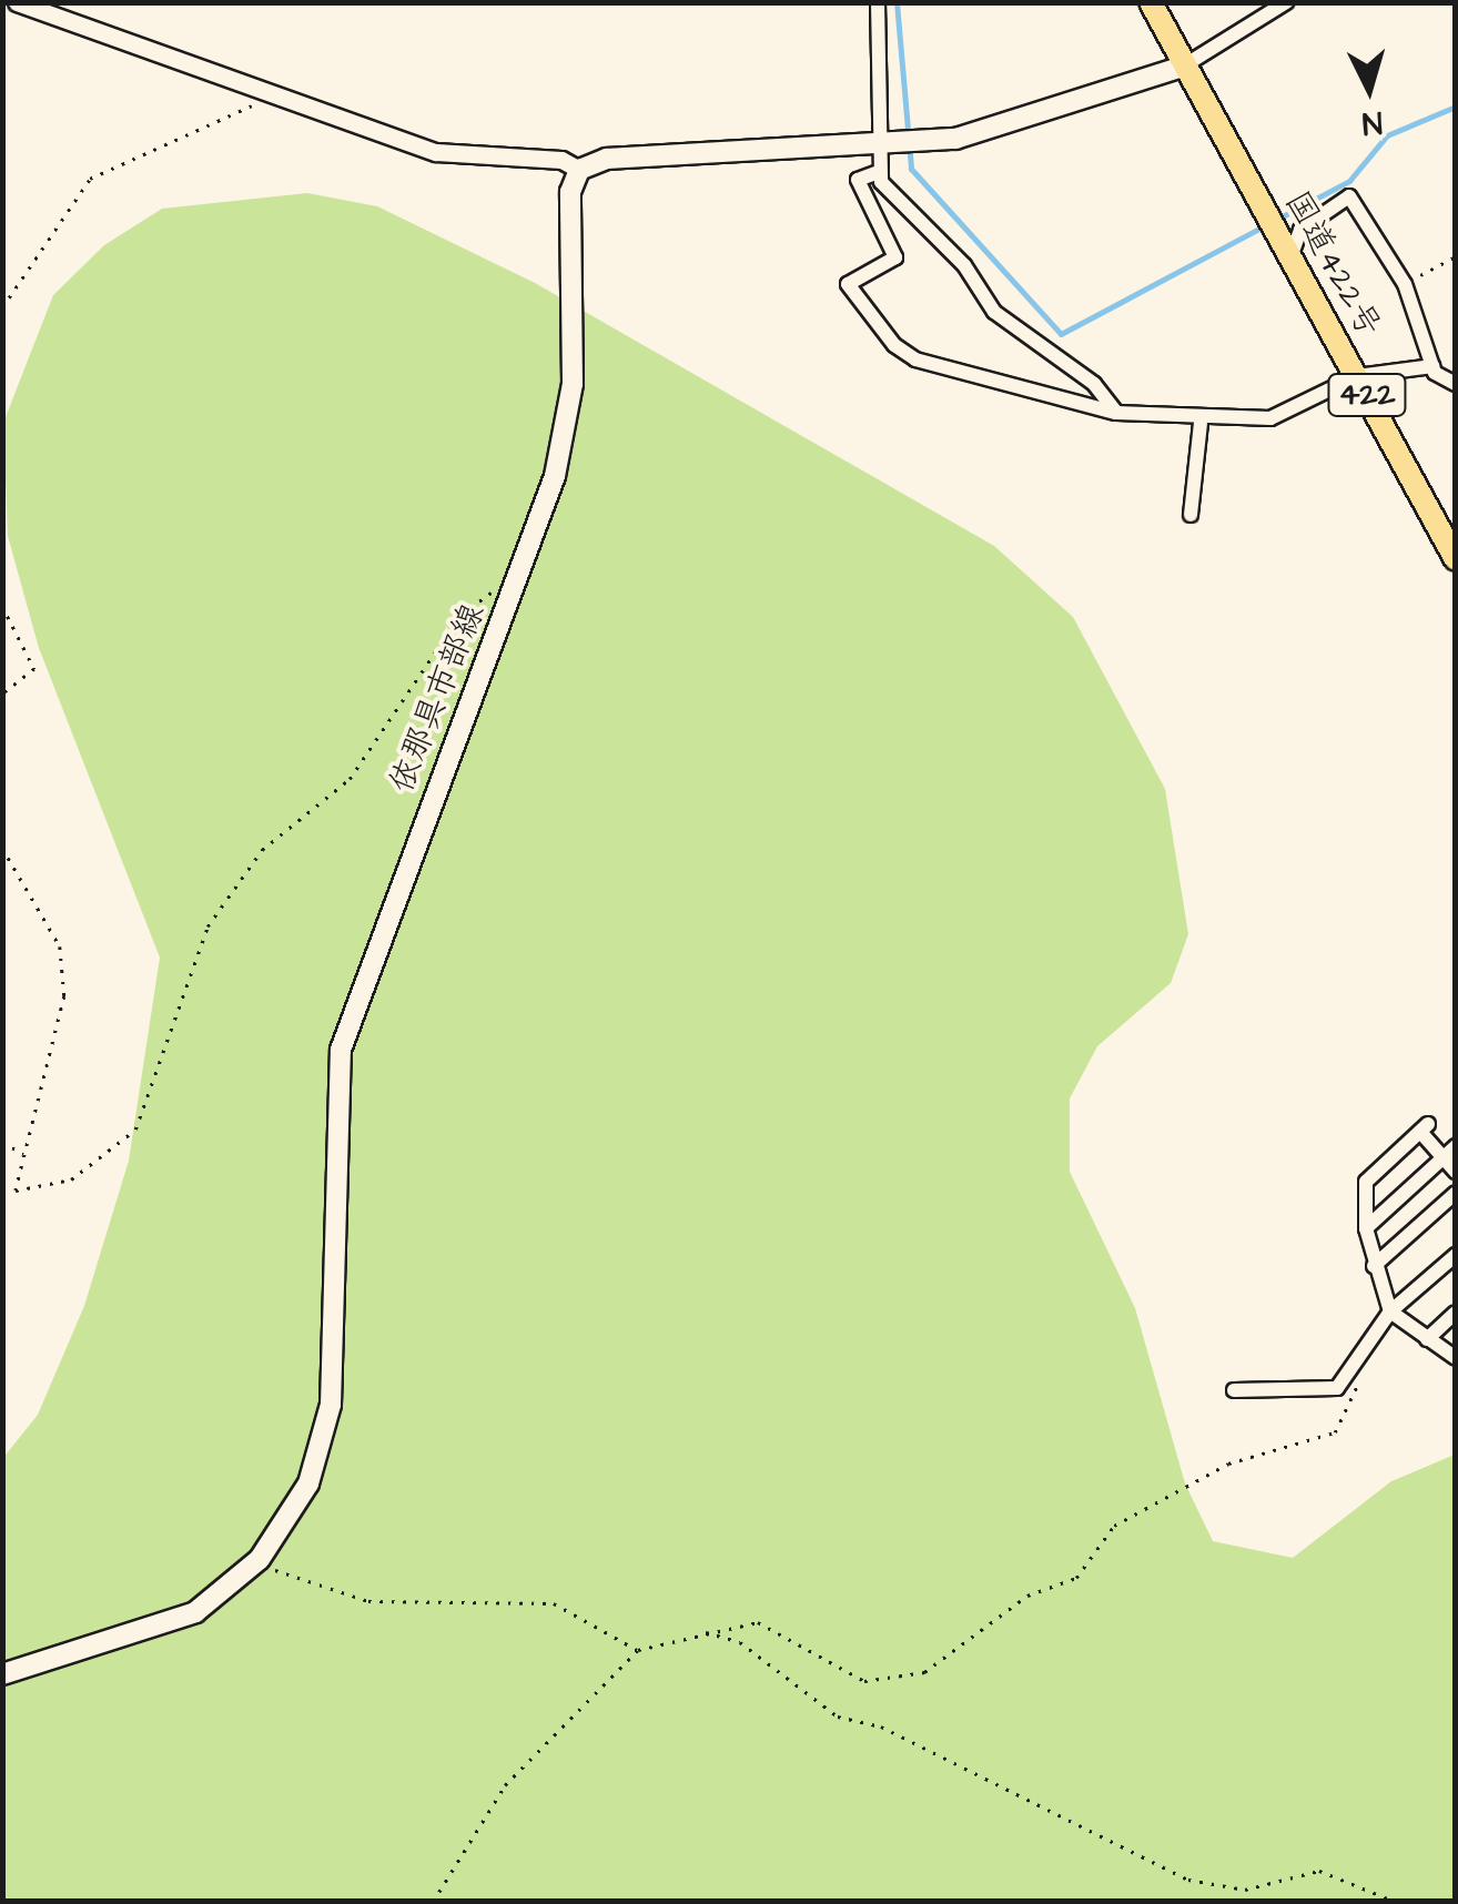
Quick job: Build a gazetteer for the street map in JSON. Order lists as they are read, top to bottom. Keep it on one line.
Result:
{"streets":{"highway":["国道422号","422"],"main road":["依那具市部線"]},"north":"bottom"}
